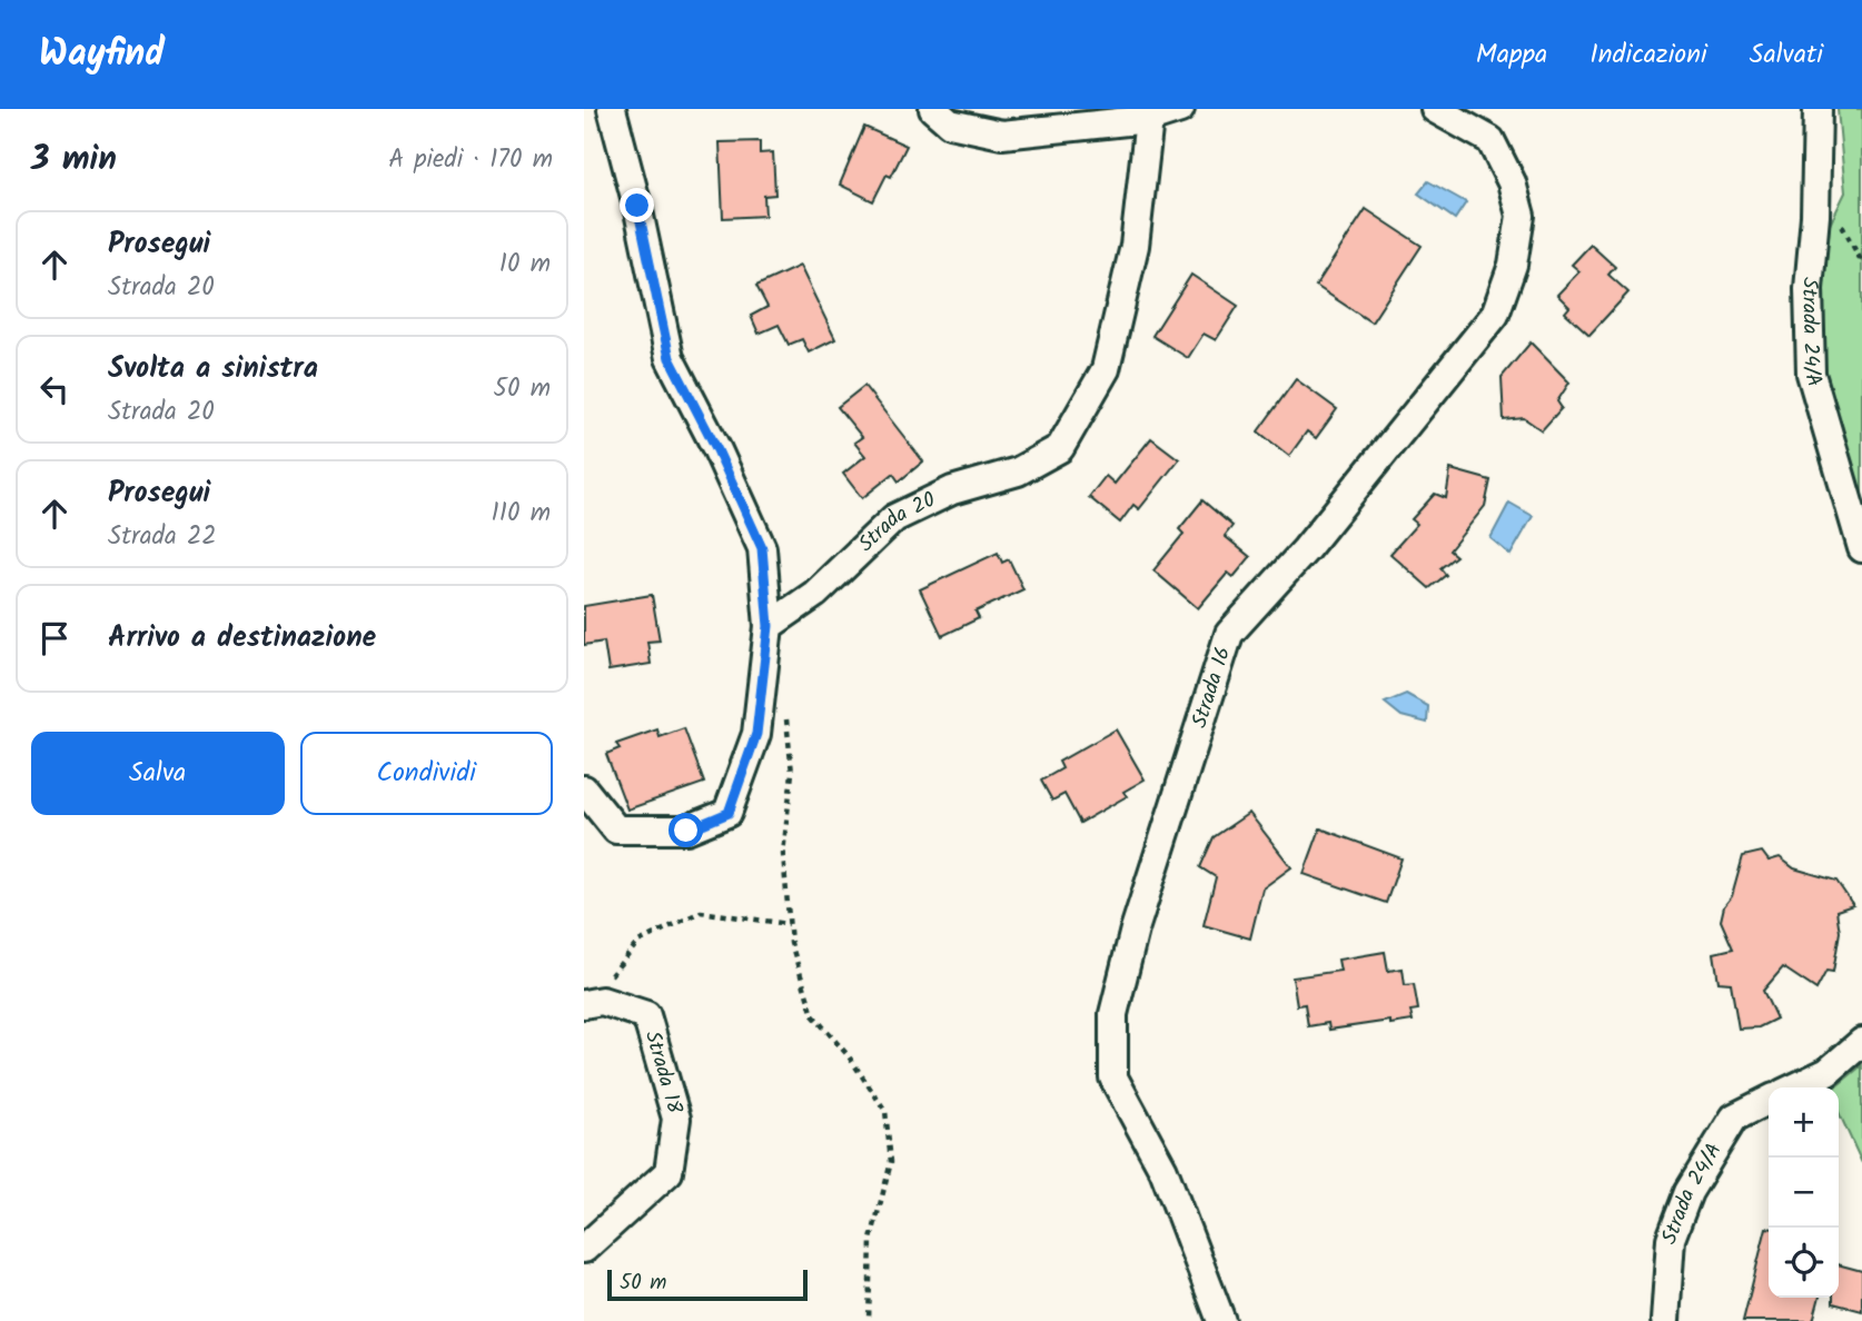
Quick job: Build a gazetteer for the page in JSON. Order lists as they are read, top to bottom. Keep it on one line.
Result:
{"streets":{"street":["Strada 24/A","Strada 20","Strada 16","Strada 18"]},"scale_bar":"50 m","page":{"header":"Wayfind","nav":["Mappa","Indicazioni","Salvati"],"heading":["3 min","A piedi · 170 m"],"list":[["Prosegui","Strada 20","10 m"],["Svolta a sinistra","Strada 20","50 m"],["Prosegui","Strada 22","110 m"],"Arrivo a destinazione"],"buttons":["Salva","Condividi"],"map_buttons":["+","−"],"scale":"50 m"}}
